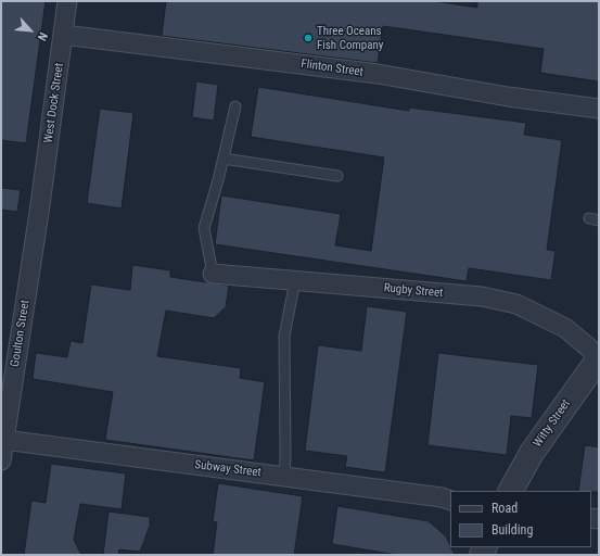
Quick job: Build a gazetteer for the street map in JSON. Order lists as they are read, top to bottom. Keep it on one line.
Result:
{"streets":{"street":["Flinton Street","West Dock Street","Rugby Street","Goulton Street","Witty Street","Subway Street"]},"crossings":[["Flinton Street","West Dock Street"],["West Dock Street","Goulton Street"],["Rugby Street","Witty Street"],["Goulton Street","Subway Street"]],"places":["Three Oceans Fish Company"],"legend":["Road","Building"],"north":"bottom right"}
